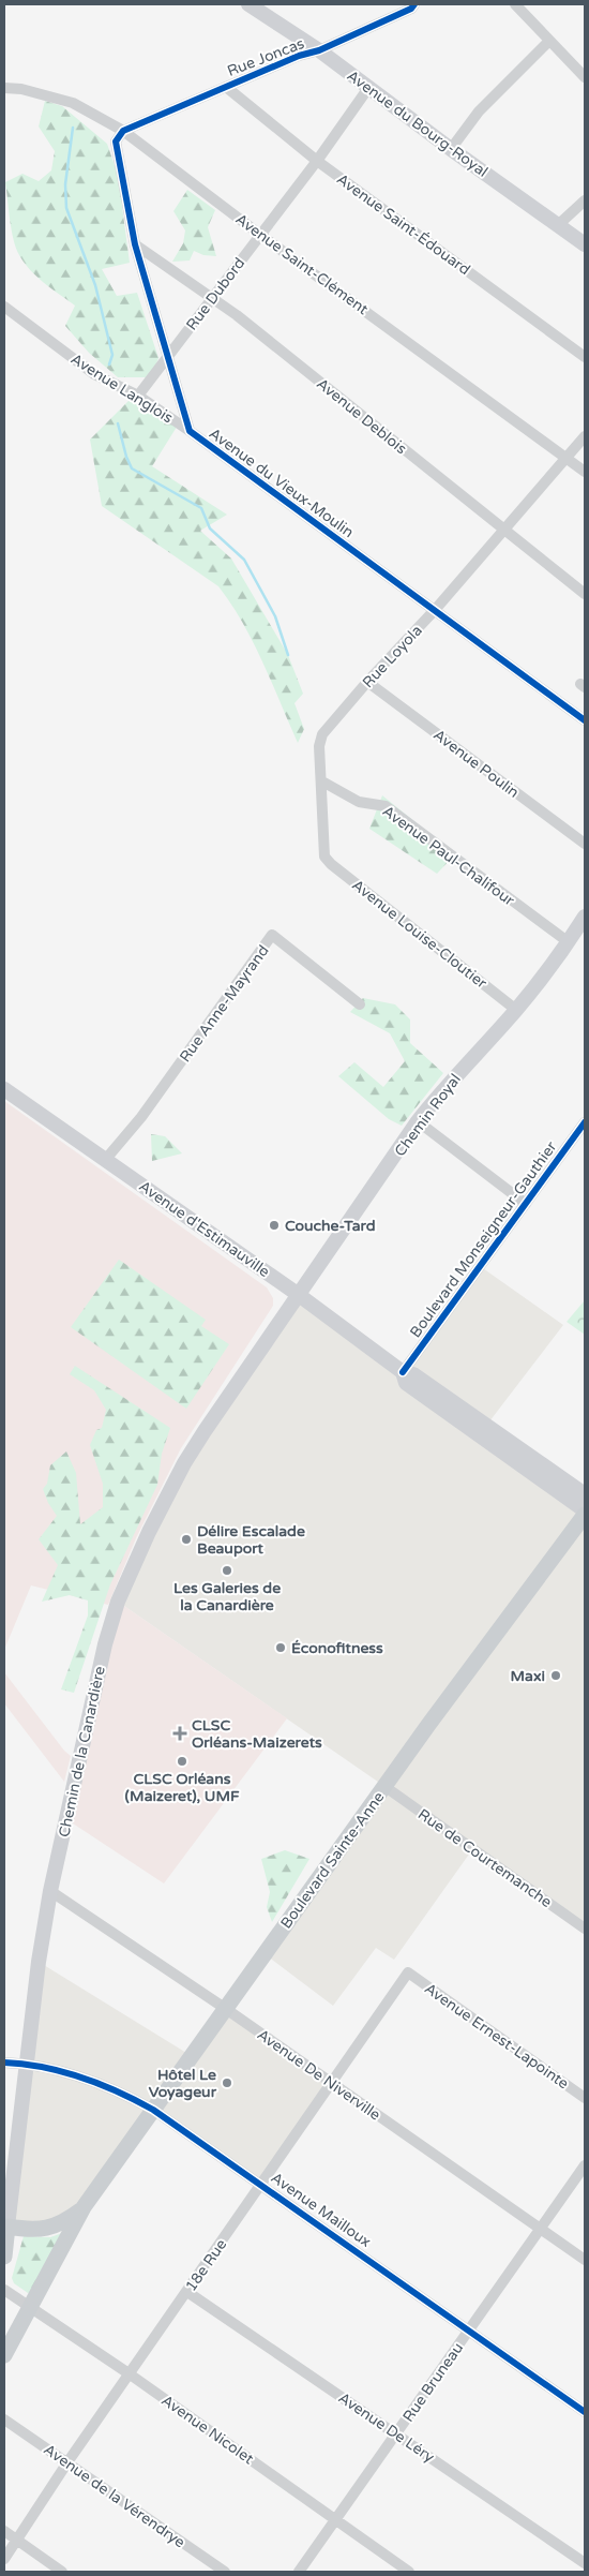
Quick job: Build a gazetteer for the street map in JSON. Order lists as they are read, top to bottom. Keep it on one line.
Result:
{"streets":{"main road":["Avenue du Bourg-Royal","Chemin Royal","Avenue d'Estimauville","Chemin de la Canardière","Boulevard Sainte-Anne"],"street":["Rue Joncas","Avenue Saint-Édouard","Avenue Saint-Clément","Rue Dubord","Avenue Langlois","Avenue Deblois","Avenue du Vieux-Moulin","Rue Loyola","Avenue Poulin","Avenue Paul-Chalifour","Avenue Louise-Cloutier","Rue Anne-Mayrand","Boulevard Monseigneur-Gauthier","Rue de Courtemanche","Avenue Ernest-Lapointe","Avenue De Niverville","Avenue Mailloux","18e Rue","Rue Bruneau","Avenue De Léry","Avenue Nicolet","Avenue de la Vérendrye"]},"crossings":[["Rue Joncas","Avenue du Bourg-Royal"],["Rue Joncas","Avenue Saint-Édouard"],["Rue Joncas","Avenue Saint-Clément"],["Rue Joncas","Avenue du Vieux-Moulin"],["Avenue du Bourg-Royal","Rue Dubord"],["Avenue Saint-Édouard","Rue Dubord"],["Avenue Saint-Clément","Rue Dubord"],["Avenue Saint-Clément","Avenue du Vieux-Moulin"],["Avenue Saint-Clément","Rue Loyola"],["Rue Dubord","Avenue Langlois"],["Rue Dubord","Avenue Deblois"],["Rue Dubord","Avenue du Vieux-Moulin"],["Avenue Langlois","Avenue du Vieux-Moulin"],["Avenue Deblois","Avenue du Vieux-Moulin"],["Avenue Deblois","Rue Loyola"],["Avenue du Vieux-Moulin","Rue Loyola"],["Rue Loyola","Avenue Poulin"],["Rue Loyola","Avenue Paul-Chalifour"],["Rue Loyola","Avenue Louise-Cloutier"],["Avenue Paul-Chalifour","Chemin Royal"],["Avenue Louise-Cloutier","Chemin Royal"],["Rue Anne-Mayrand","Avenue d'Estimauville"],["Chemin Royal","Avenue d'Estimauville"],["Chemin Royal","Chemin de la Canardière"],["Avenue d'Estimauville","Boulevard Monseigneur-Gauthier"],["Avenue d'Estimauville","Chemin de la Canardière"],["Chemin de la Canardière","Boulevard Sainte-Anne"],["Chemin de la Canardière","Avenue De Niverville"],["Chemin de la Canardière","Avenue Mailloux"],["Rue de Courtemanche","Boulevard Sainte-Anne"],["Boulevard Sainte-Anne","Avenue De Niverville"],["Boulevard Sainte-Anne","Avenue Mailloux"],["Boulevard Sainte-Anne","Avenue Nicolet"],["Avenue Ernest-Lapointe","18e Rue"],["Avenue De Niverville","18e Rue"],["Avenue De Niverville","Rue Bruneau"],["Avenue Mailloux","18e Rue"],["Avenue Mailloux","Rue Bruneau"],["18e Rue","Avenue De Léry"],["18e Rue","Avenue Nicolet"],["18e Rue","Avenue de la Vérendrye"],["Rue Bruneau","Avenue De Léry"],["Rue Bruneau","Avenue Nicolet"]],"places":{"other":["Couche-Tard","Délire Escalade Beauport","Les Galeries de la Canardière","Éconofitness","Maxi","CLSC Orléans (Maizeret), UMF","Hôtel Le Voyageur"],"health":["CLSC Orléans-Maizerets"]}}
